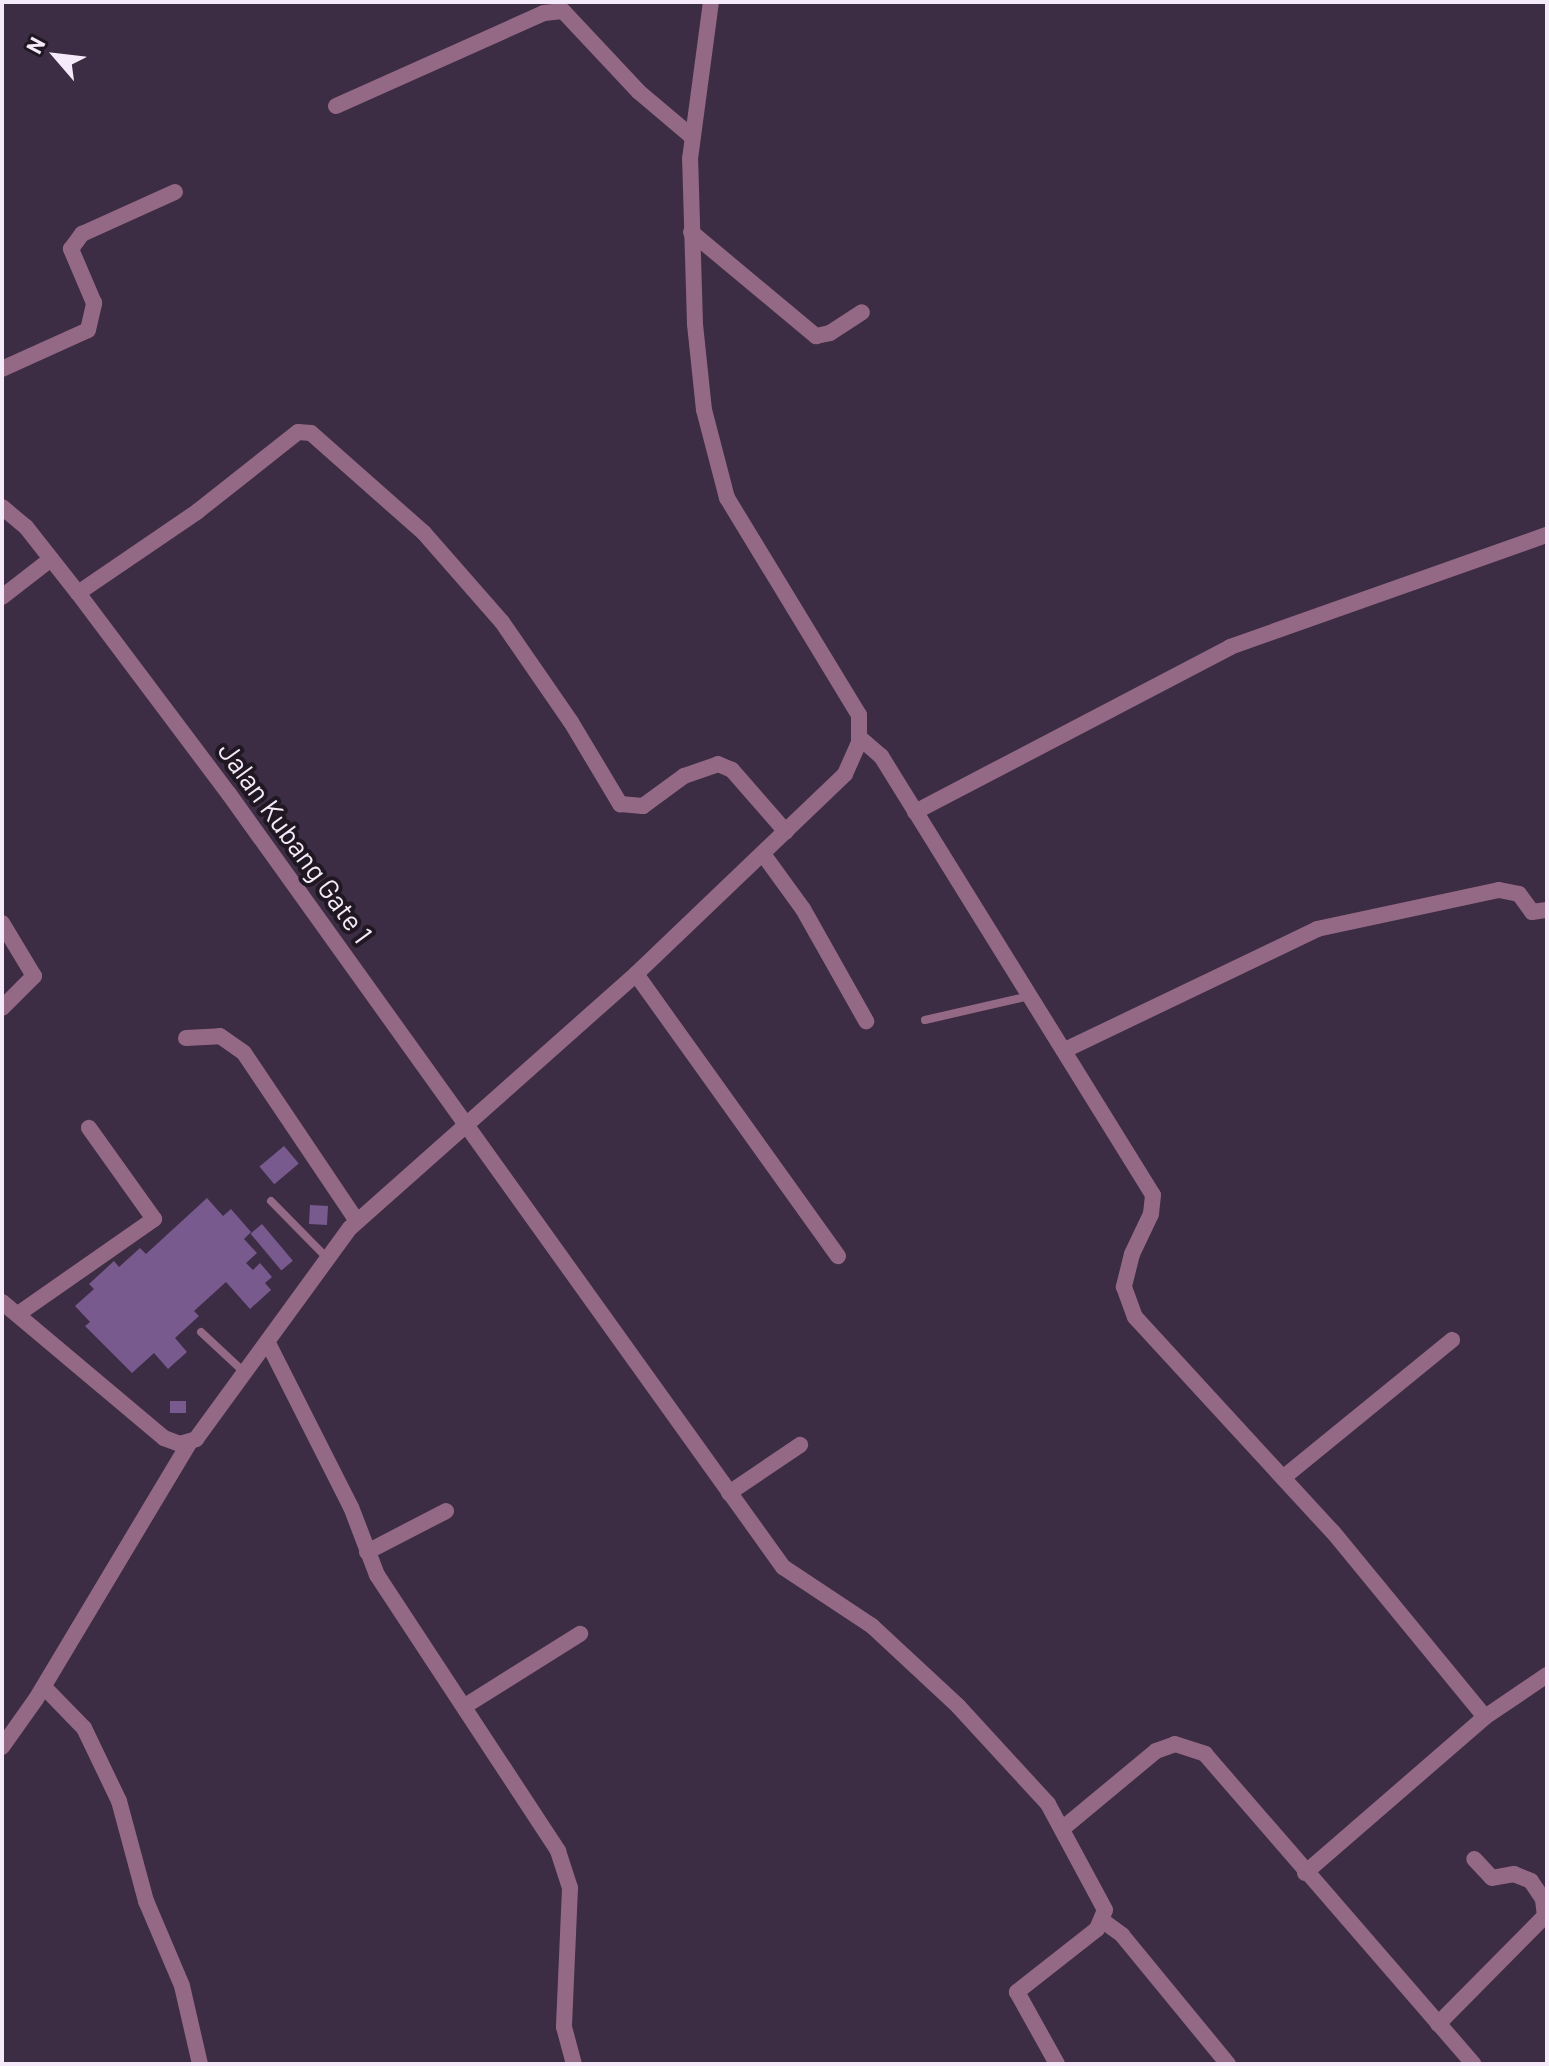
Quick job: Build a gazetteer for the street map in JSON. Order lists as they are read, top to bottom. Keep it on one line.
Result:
{"streets":{"street":["Jalan Kubang Gate 1"]},"north":"top left"}
